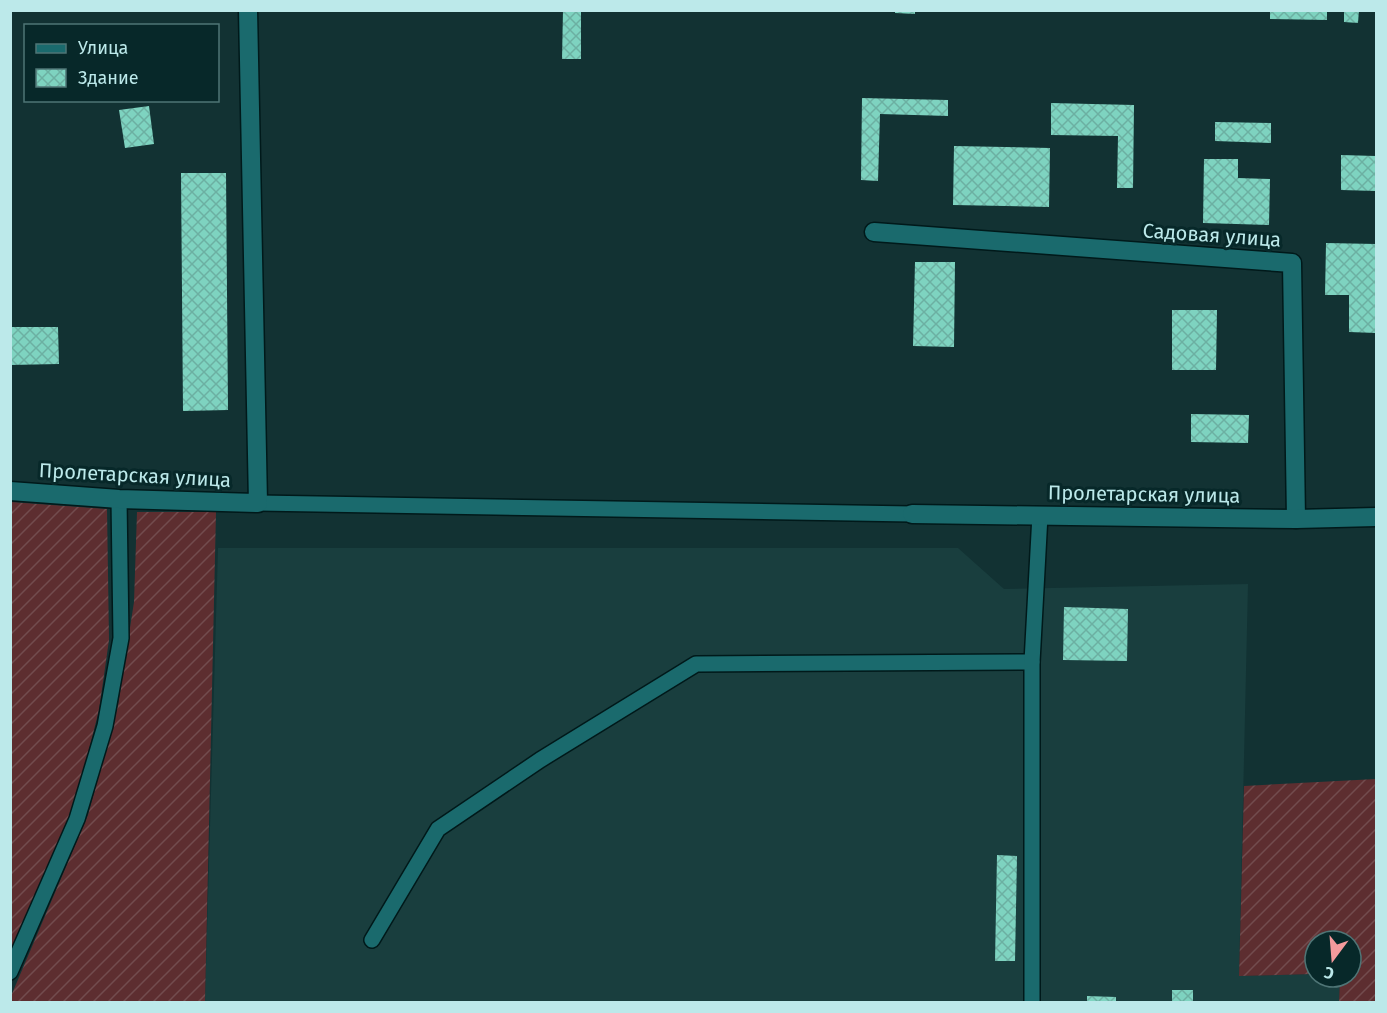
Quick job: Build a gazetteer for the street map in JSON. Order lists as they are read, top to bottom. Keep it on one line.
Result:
{"streets":{"street":["Садовая улица","Пролетарская улица"]},"crossings":[["Садовая улица","Пролетарская улица"]],"legend":["Улица","Здание"],"north":"bottom"}
